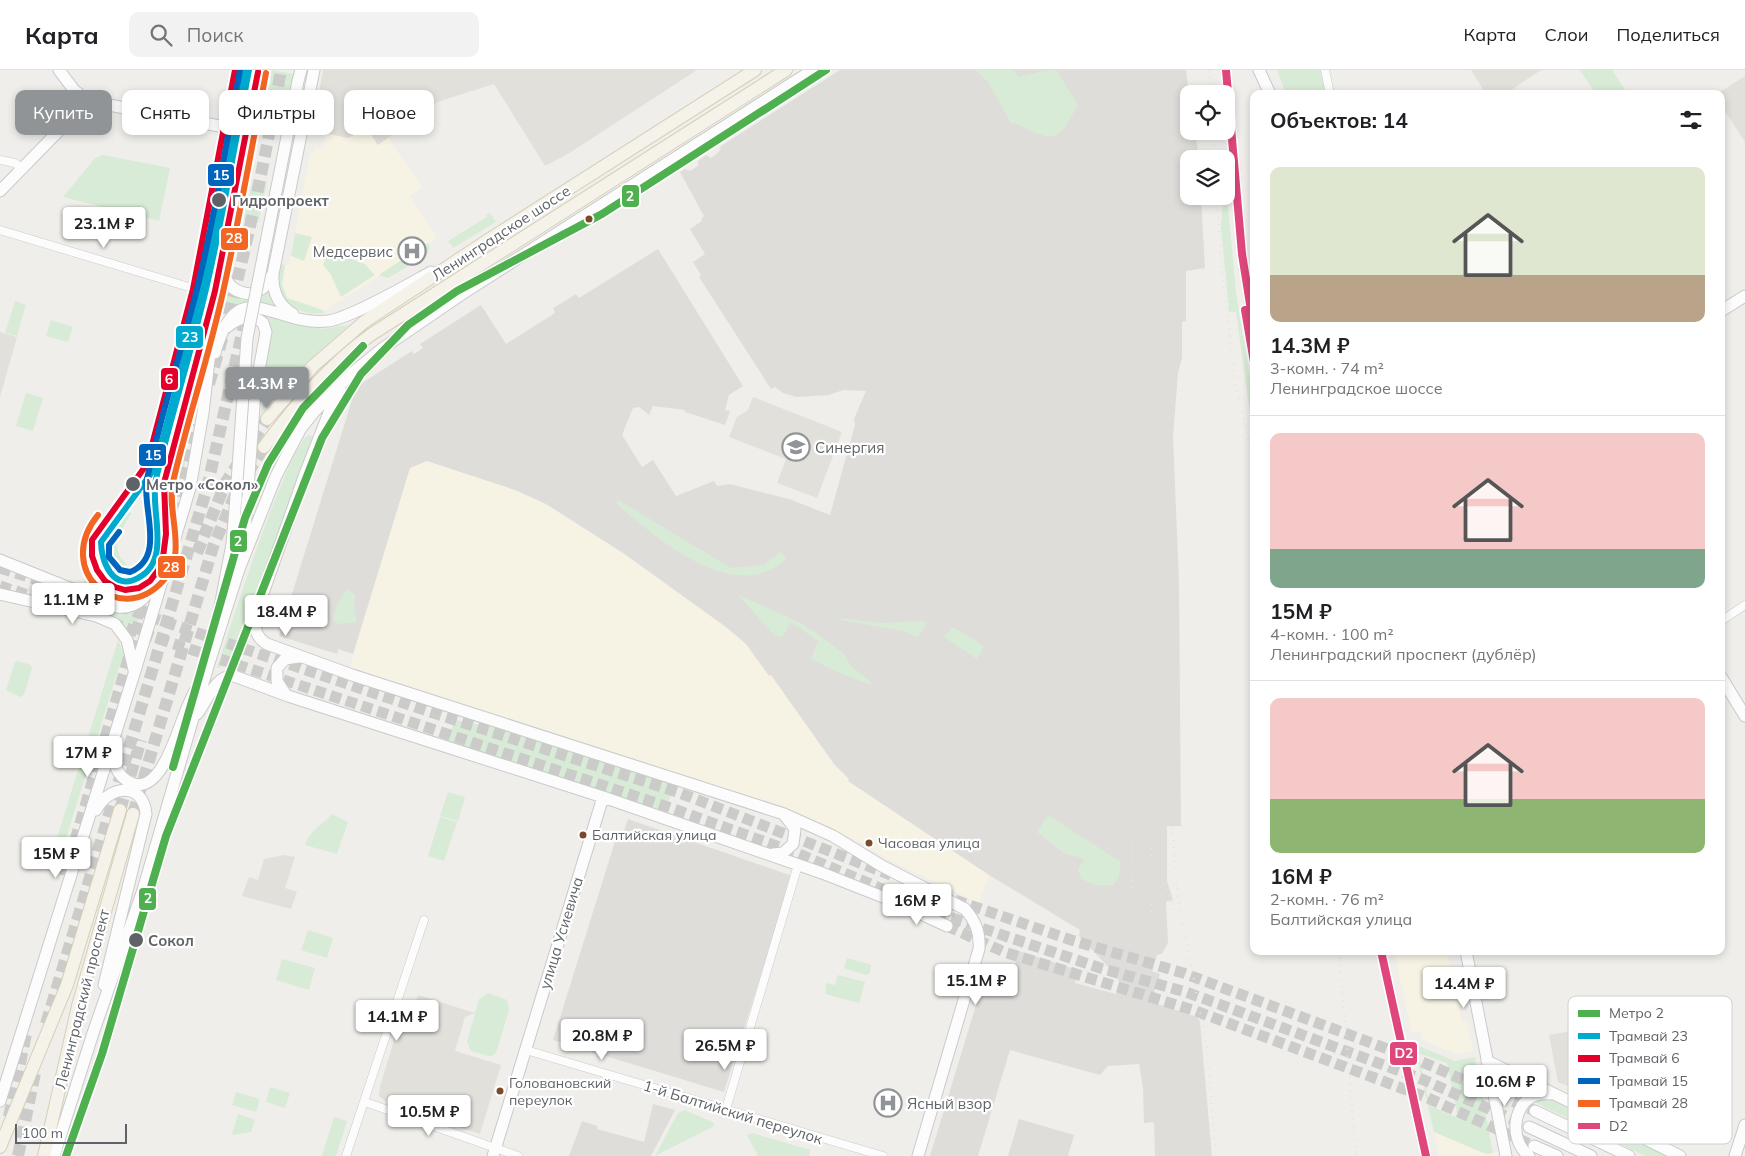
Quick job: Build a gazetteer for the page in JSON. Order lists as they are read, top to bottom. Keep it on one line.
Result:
{"streets":{"main road":["Ленинградское шоссе","улица Усиевича","Ленинградский проспект"],"street":["1-й Балтийский переулок"]},"crossings":[["улица Усиевича","1-й Балтийский переулок"]],"places":{"other":["Гидропроект","Метро «Сокол»","Балтийская улица","Часовая улица","Сокол","Головановский переулок"],"hospital":["Медсервис","Ясный взор"],"school or university":["Синергия"]},"lines":["metro line 2","tram line 23","tram line 6","tram line 15","transit line D2","tram line 28"],"legend":["Метро 2","Трамвай 23","Трамвай 6","Трамвай 15","Трамвай 28","D2"],"scale_bar":"100 m","page":{"header":"Карта","search":"Поиск","nav":["Карта","Слои","Поделиться"],"chip":["Купить","Снять","Фильтры","Новое"],"heading":"Объектов: 14","list":[{"name":"14.3M ₽","note":"3-комн. · 74 m² · Ленинградское шоссе"},{"name":"15M ₽","note":"4-комн. · 100 m² · Ленинградский проспект (дублёр)"},{"name":"16M ₽","note":"2-комн. · 76 m² · Балтийская улица"}],"price":["23.1M ₽","14.3M ₽","11.1M ₽","18.4M ₽","17M ₽","15M ₽","16M ₽","15.1M ₽","14.4M ₽","14.1M ₽","20.8M ₽","26.5M ₽","10.6M ₽","10.5M ₽"],"scale":"100 m"}}
